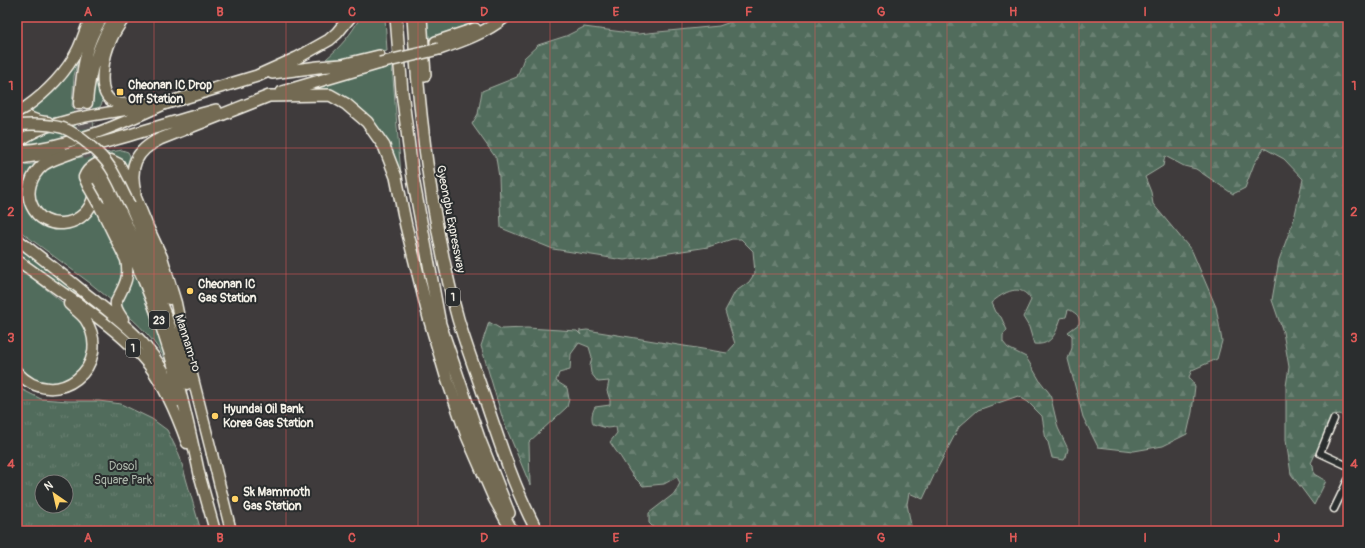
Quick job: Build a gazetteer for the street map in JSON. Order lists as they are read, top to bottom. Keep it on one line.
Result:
{"streets":{"highway":["Gyeongbu Expressway","1"],"main road":["23","Mannam-ro"]},"crossings":[["1","Mannam-ro"]],"parks":["Dosol Square Park"],"places":{"transit":["Cheonan IC Drop Off Station"],"other":["Cheonan IC Gas Station","Hyundai Oil Bank Korea Gas Station","Sk Mammoth Gas Station"]},"north":"top left","grid":{"columns":["A","B","C","D","E","F","G","H","I","J"],"rows":["1","2","3","4"]}}
